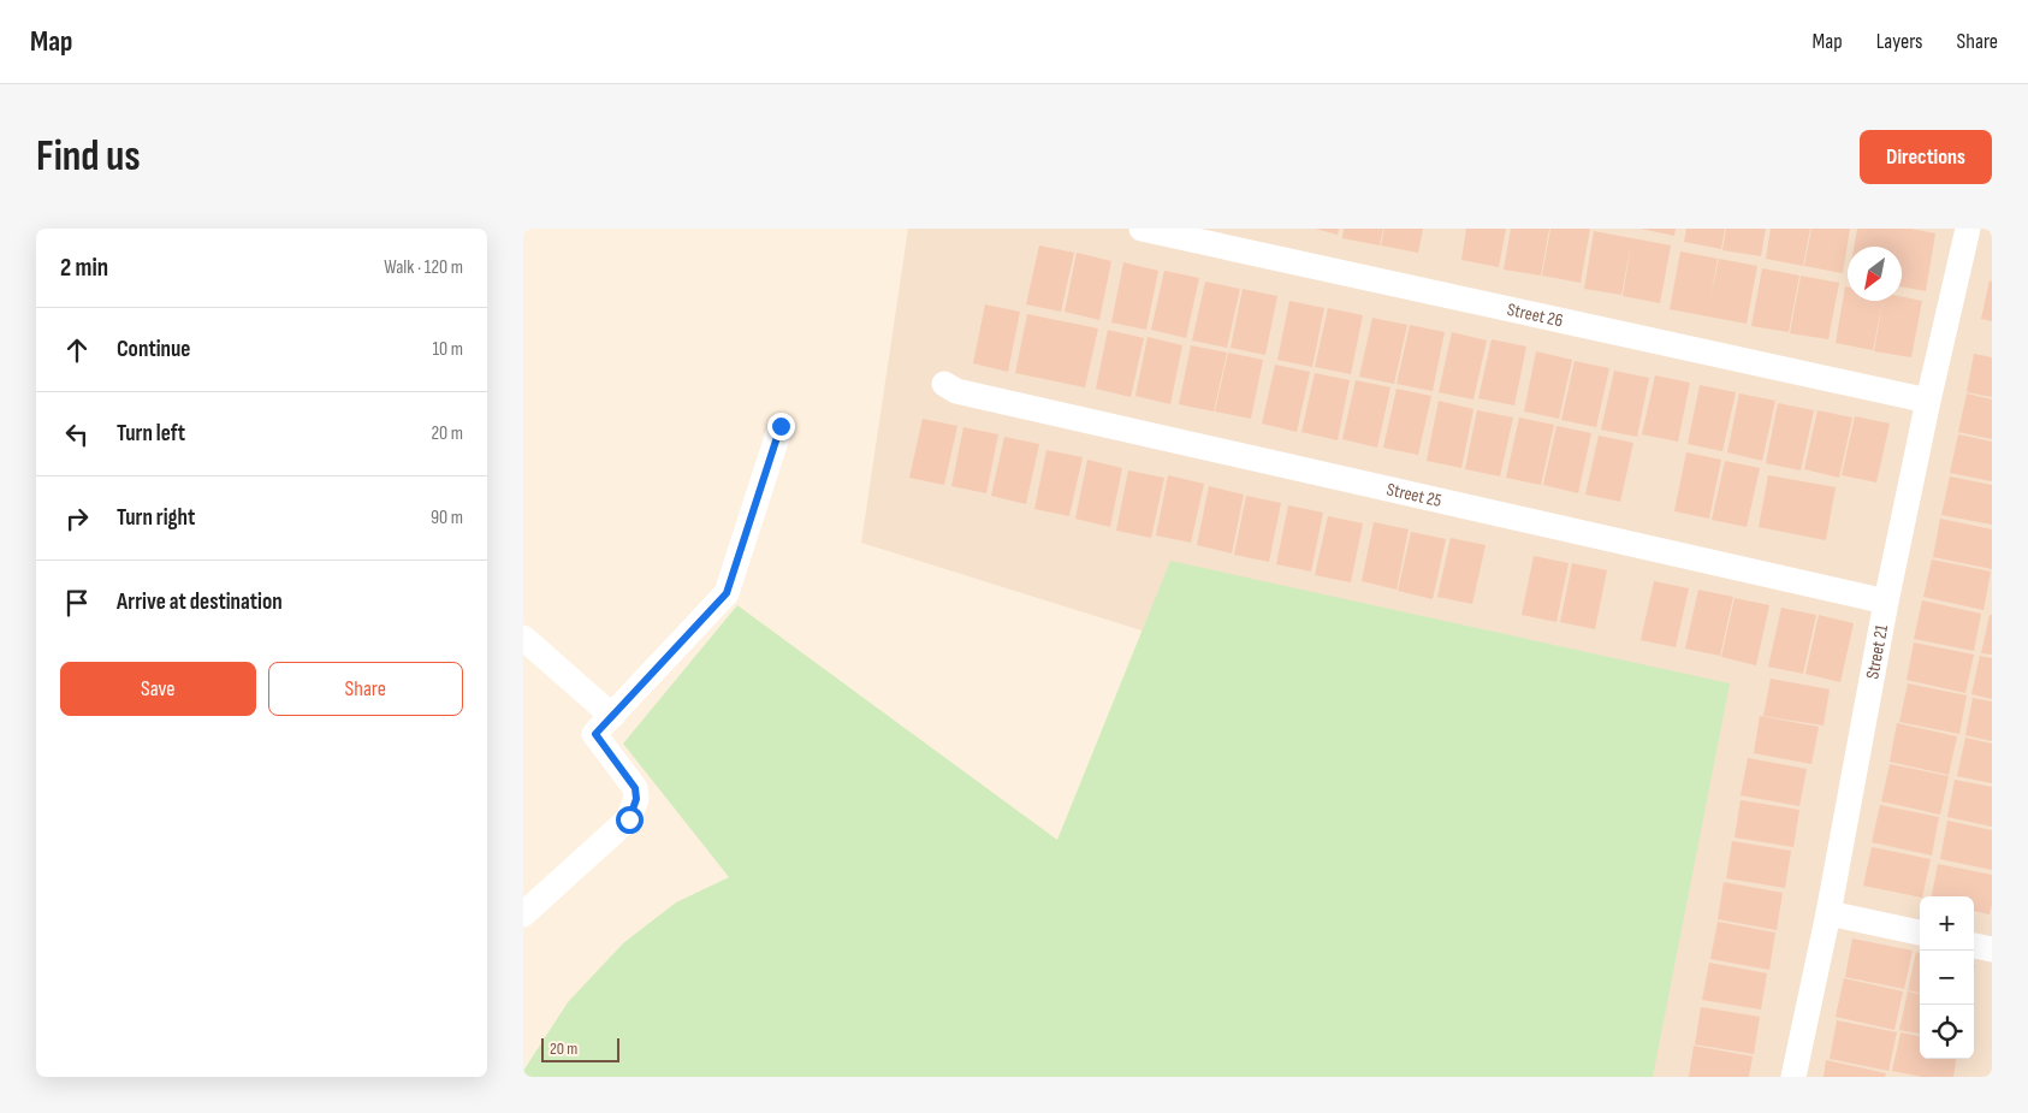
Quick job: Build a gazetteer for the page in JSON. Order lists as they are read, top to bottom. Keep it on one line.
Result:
{"streets":{"street":["Street 26","Street 25","Street 21"]},"crossings":[["Street 26","Street 21"],["Street 25","Street 21"]],"scale_bar":"20 m","north":"bottom left","page":{"header":"Map","nav":["Map","Layers","Share"],"buttons":["Directions",["Save","Share"]],"title":"Find us","heading":["2 min","Walk · 120 m"],"list":[["Continue","10 m"],["Turn left","20 m"],["Turn right","90 m"],"Arrive at destination"],"map_buttons":["+","−"],"scale":"20 m"}}
